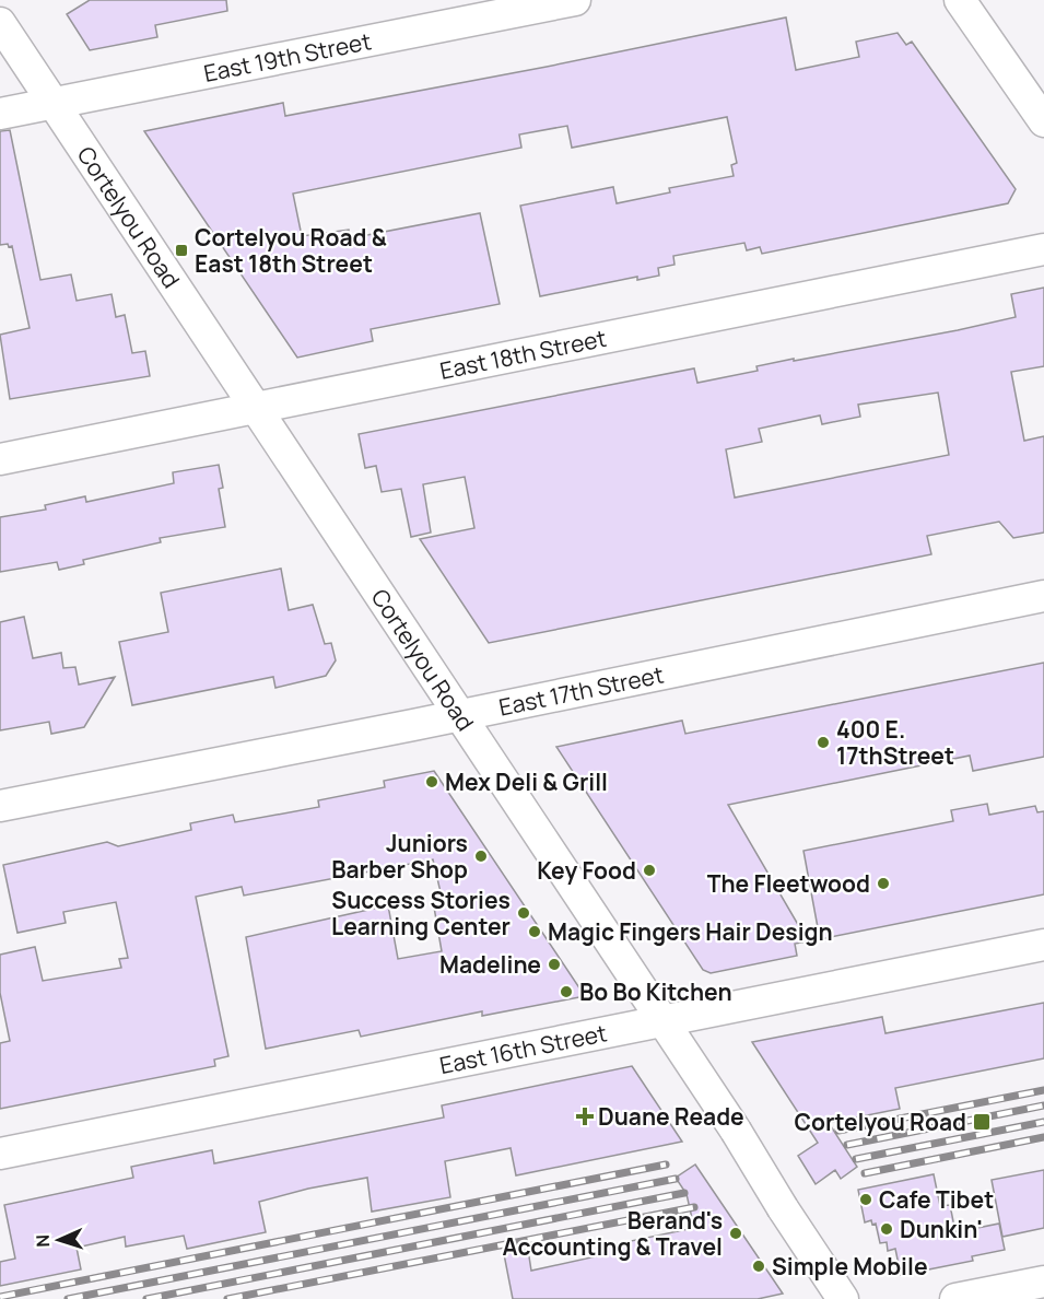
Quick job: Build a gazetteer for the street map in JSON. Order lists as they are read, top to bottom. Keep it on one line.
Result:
{"streets":{"street":["East 19th Street","Cortelyou Road","East 18th Street","East 17th Street","East 16th Street"]},"crossings":[["East 19th Street","Cortelyou Road"],["Cortelyou Road","East 18th Street"],["Cortelyou Road","East 17th Street"],["Cortelyou Road","East 16th Street"]],"places":{"transit":["Cortelyou Road & East 18th Street","Cortelyou Road"],"other":["400 E. 17thStreet","Mex Deli & Grill","Juniors Barber Shop","Key Food","The Fleetwood","Success Stories Learning Center","Magic Fingers Hair Design","Madeline","Bo Bo Kitchen","Cafe Tibet","Dunkin'","Berand's Accounting & Travel","Simple Mobile"],"health":["Duane Reade"]},"north":"left"}
